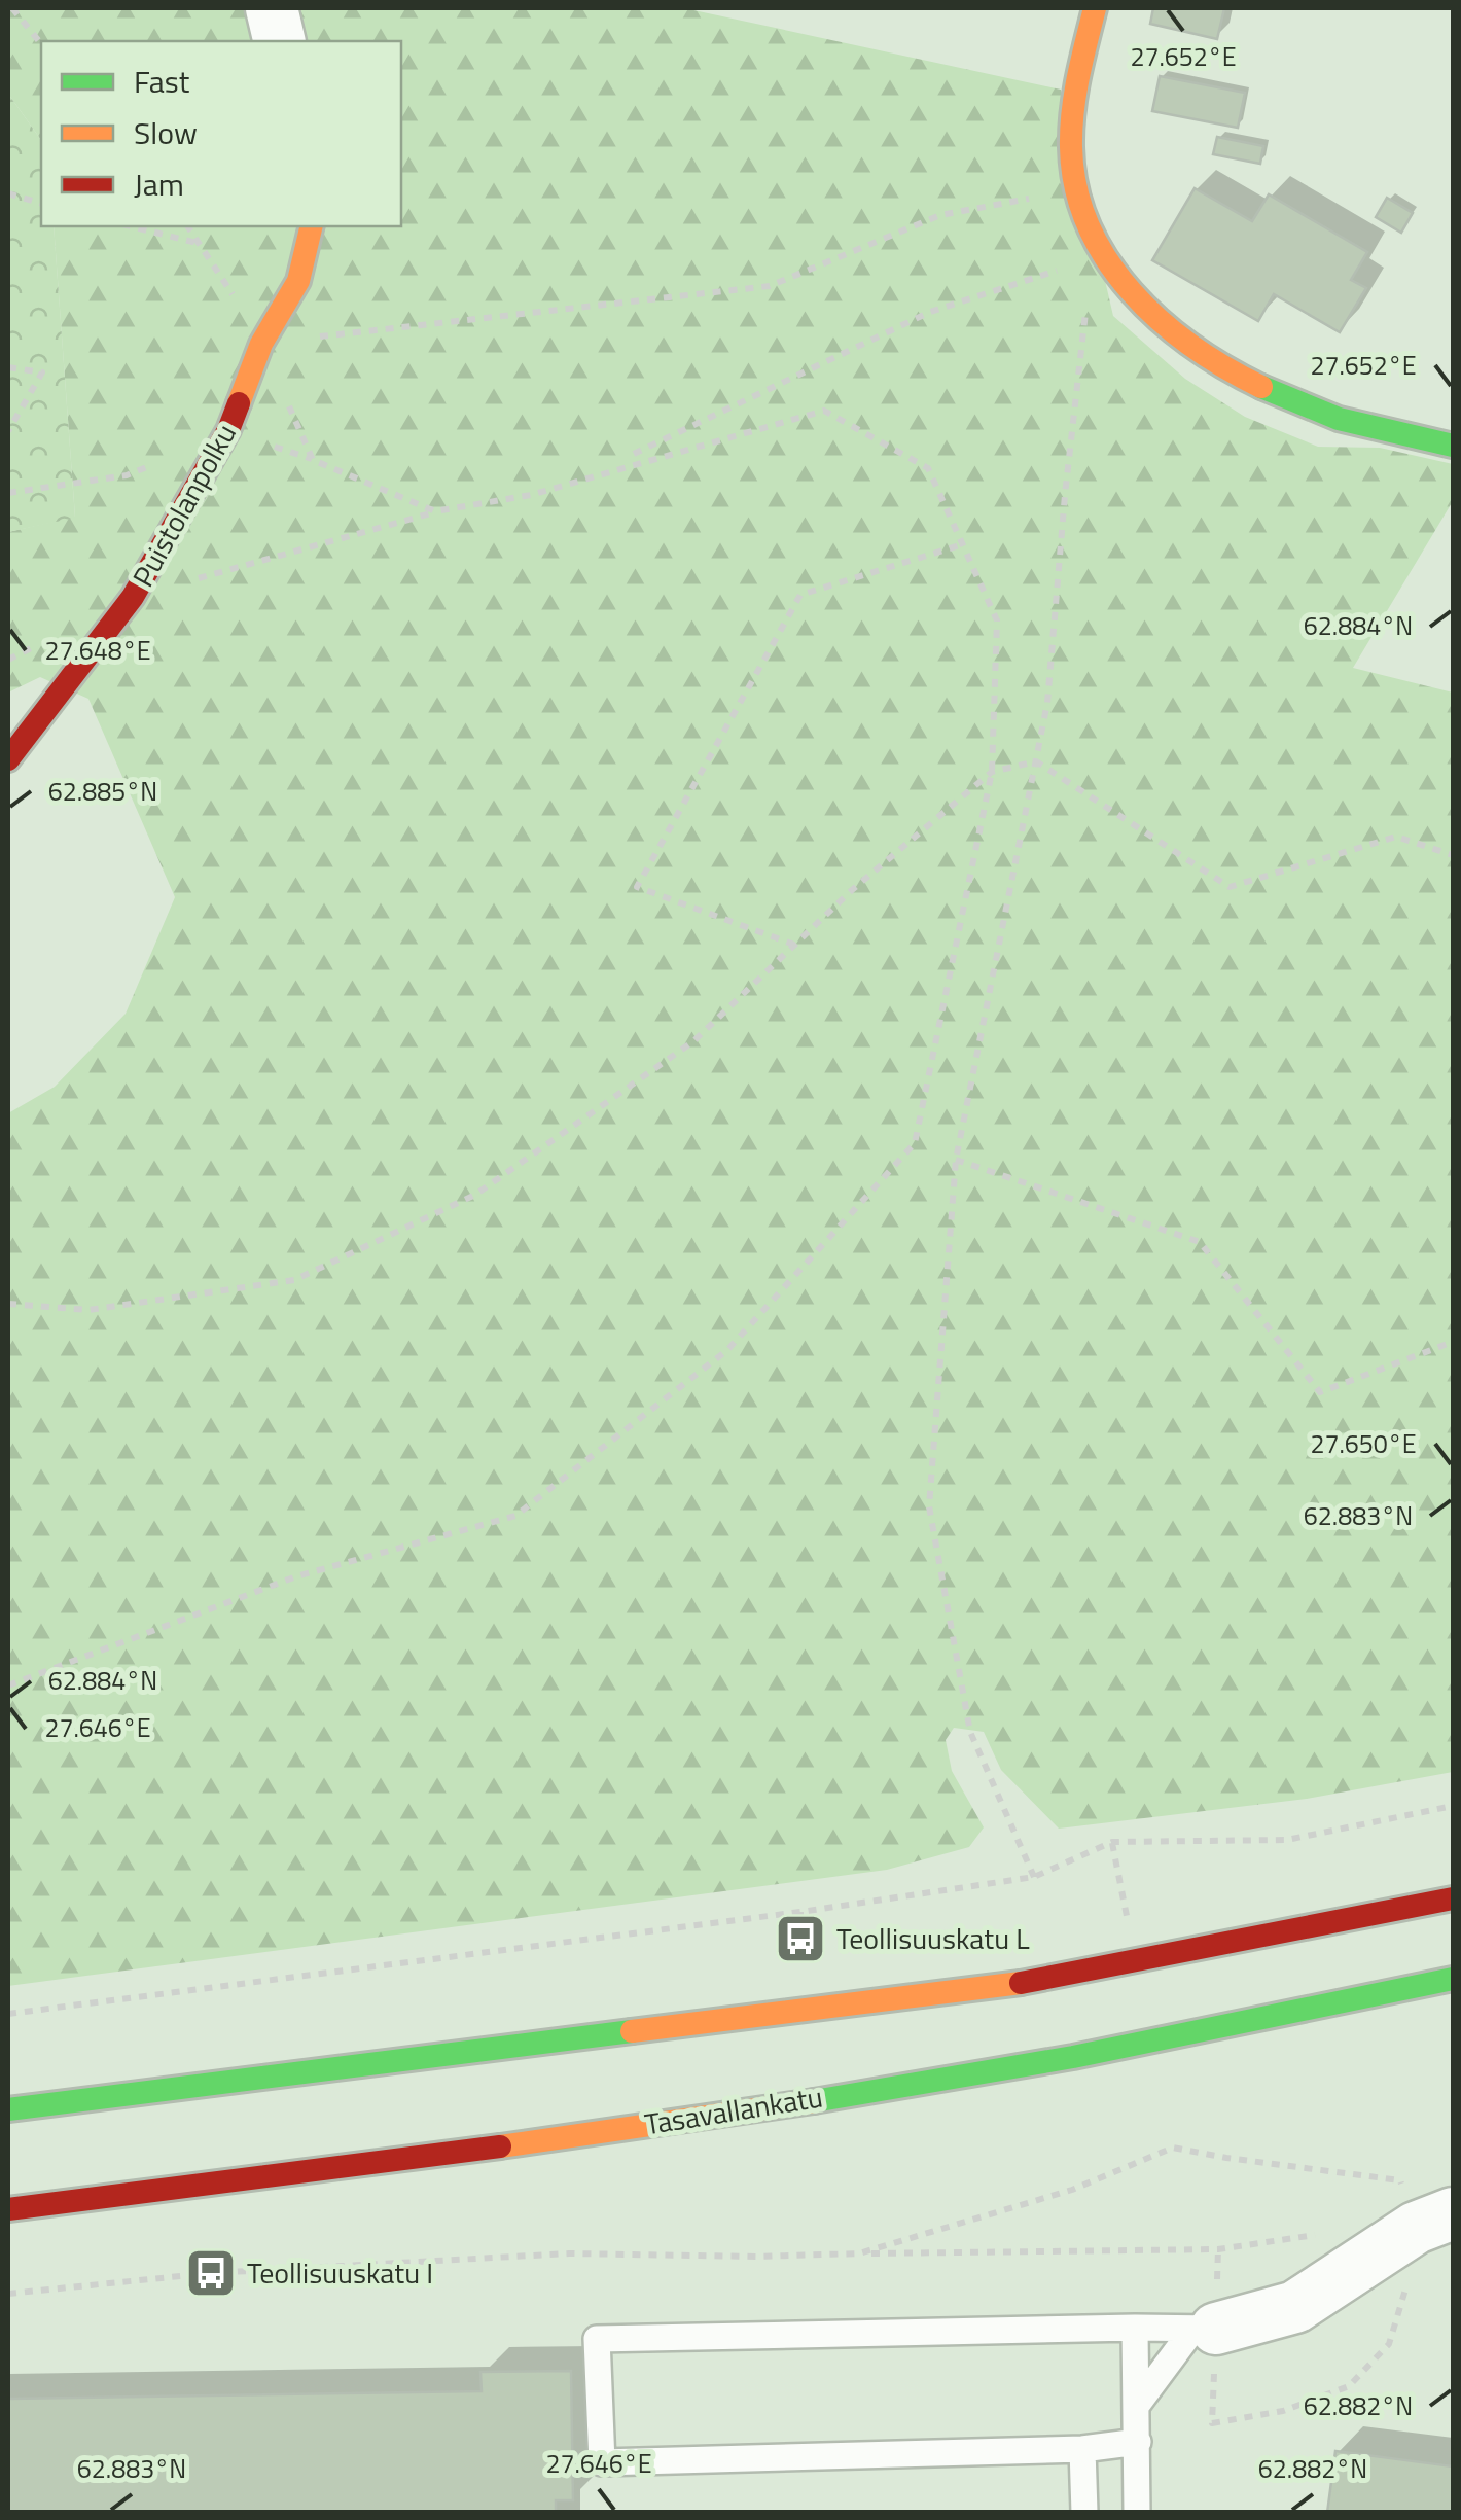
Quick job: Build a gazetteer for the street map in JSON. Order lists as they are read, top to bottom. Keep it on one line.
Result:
{"streets":{"main road":["Puistolanpolku","Tasavallankatu"]},"places":{"bus stop":["Teollisuuskatu L","Teollisuuskatu I"]},"legend":["Fast","Slow","Jam"],"coordinates":["27.652°E","62.884°N","27.648°E","62.885°N","27.650°E","62.883°N","27.646°E","62.882°N"]}
